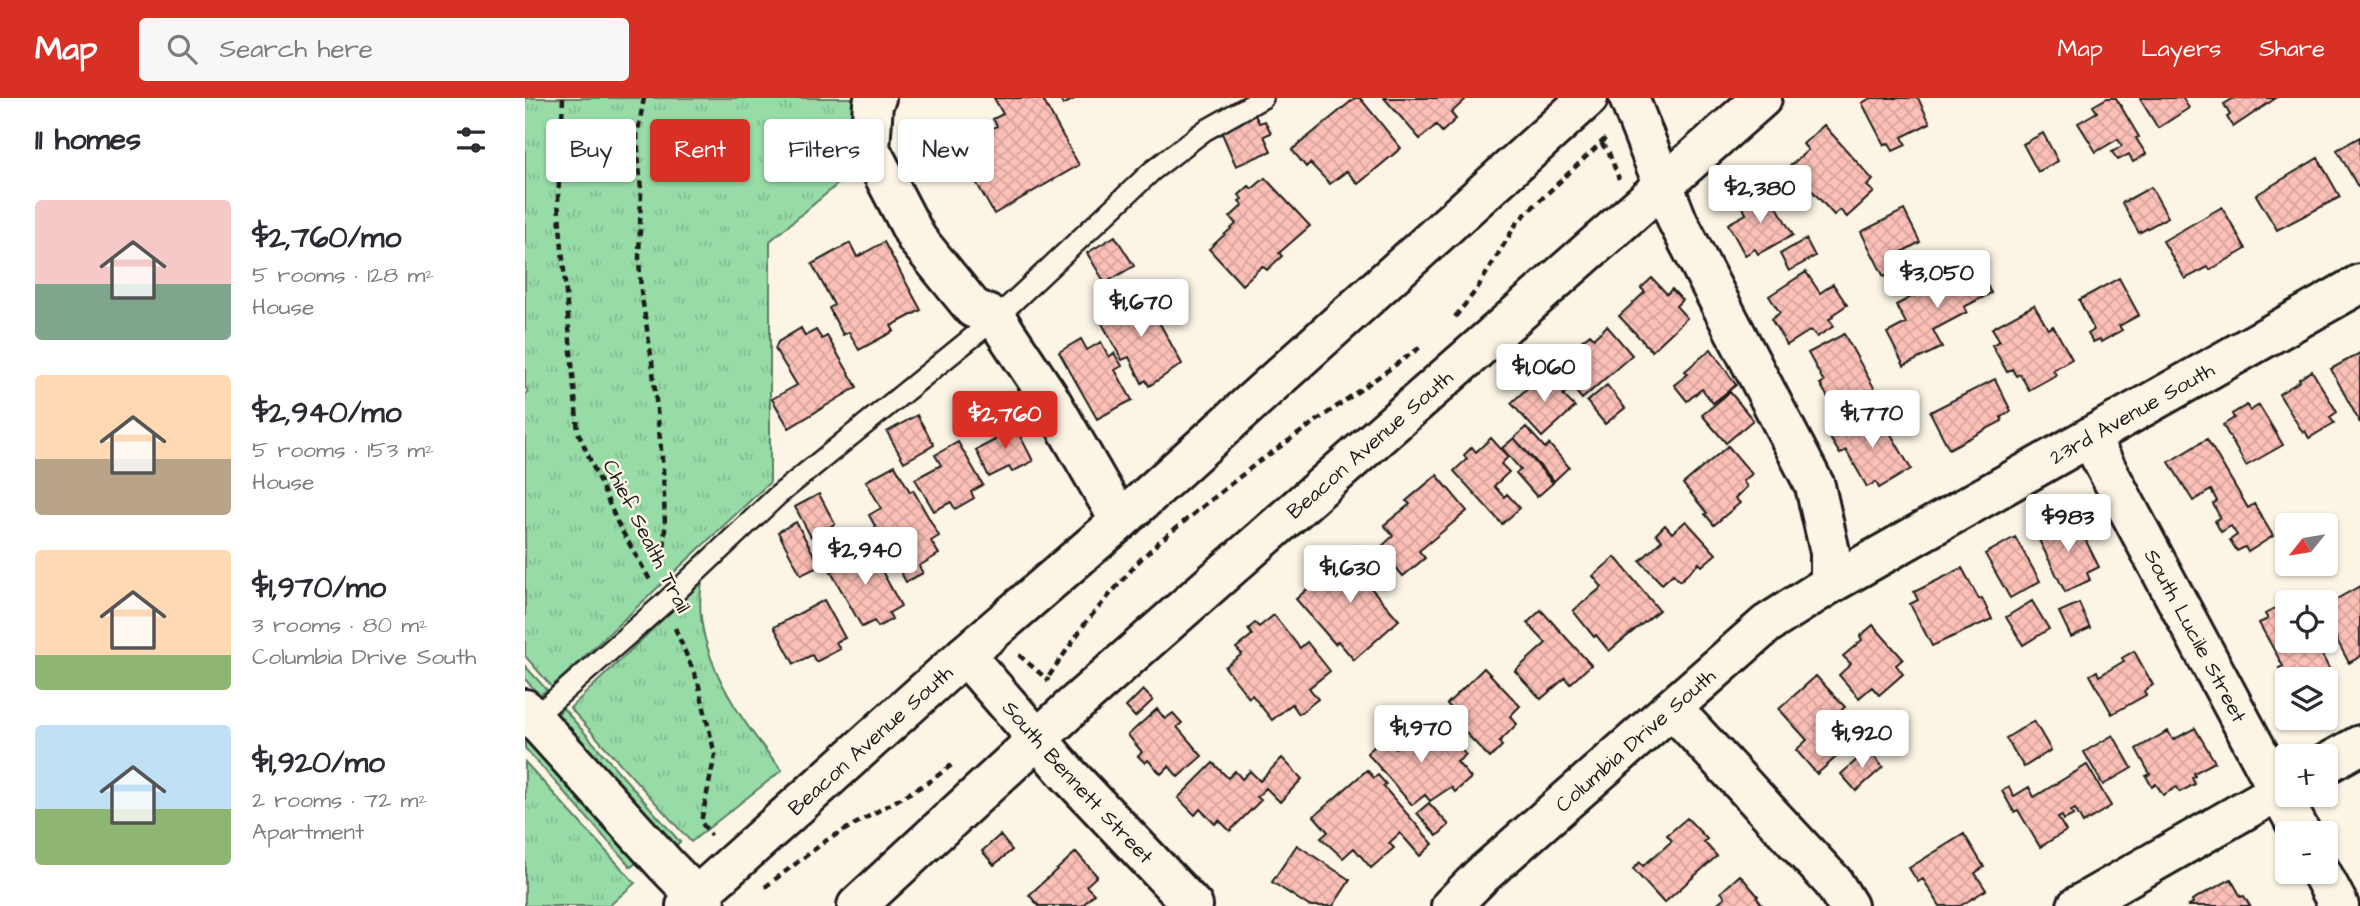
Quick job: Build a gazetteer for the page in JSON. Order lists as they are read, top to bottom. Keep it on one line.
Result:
{"streets":{"street":["23rd Avenue South","Beacon Avenue South","South Lucile Street","Columbia Drive South","South Bennett Street"],"path":["Chief Sealth Trail"]},"crossings":[["23rd Avenue South","South Lucile Street"],["23rd Avenue South","Columbia Drive South"],["Beacon Avenue South","South Bennett Street"]],"north":"bottom left","page":{"header":"Map","search":"Search here","nav":["Map","Layers","Share"],"heading":"11 homes","chip":["Buy","Rent","Filters","New"],"price":["$2,380","$3,050","$1,670","$1,060","$1,770","$2,760","$983","$2,940","$1,630","$1,970","$1,920"],"list":[{"name":"$2,760/mo","note":"5 rooms · 128 m² · House"},{"name":"$2,940/mo","note":"5 rooms · 153 m² · House"},{"name":"$1,970/mo","note":"3 rooms · 80 m² · Columbia Drive South"},{"name":"$1,920/mo","note":"2 rooms · 72 m² · Apartment"}],"map_buttons":["+","−"]}}
